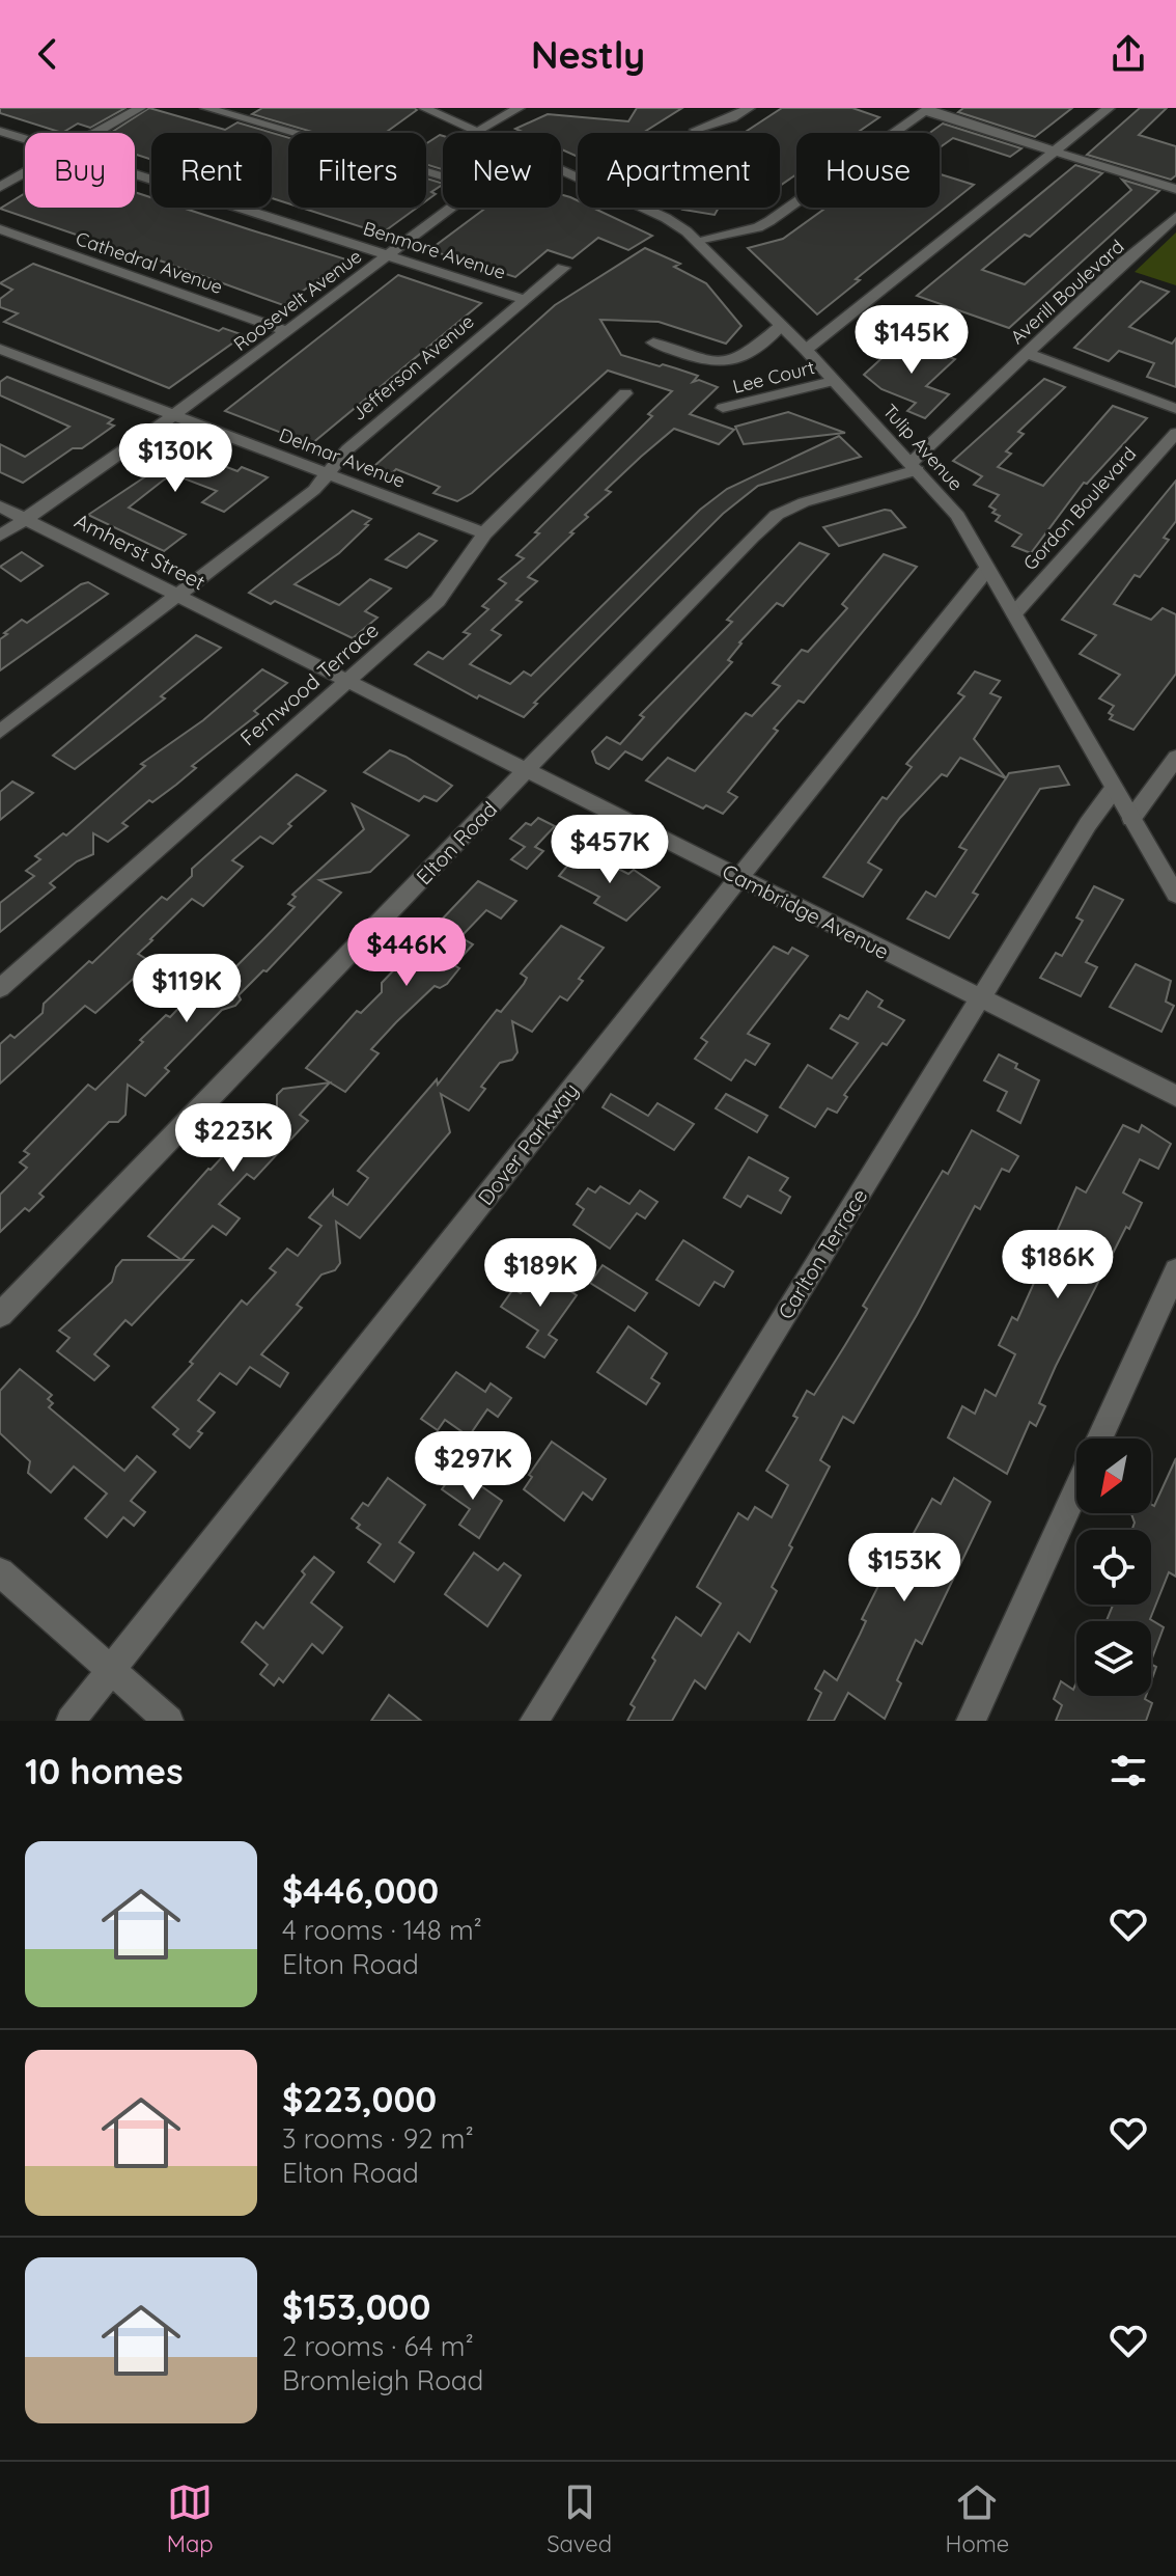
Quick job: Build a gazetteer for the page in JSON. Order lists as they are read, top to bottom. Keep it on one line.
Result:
{"streets":{"street":["Benmore Avenue","Cathedral Avenue","Averill Boulevard","Roosevelt Avenue","Jefferson Avenue","Lee Court","Tulip Avenue","Delmar Avenue","Gordon Boulevard","Amherst Street","Fernwood Terrace","Elton Road","Cambridge Avenue","Dover Parkway","Carlton Terrace"]},"crossings":[["Benmore Avenue","Roosevelt Avenue"],["Benmore Avenue","Jefferson Avenue"],["Cathedral Avenue","Roosevelt Avenue"],["Averill Boulevard","Tulip Avenue"],["Averill Boulevard","Elton Road"],["Roosevelt Avenue","Delmar Avenue"],["Roosevelt Avenue","Amherst Street"],["Jefferson Avenue","Delmar Avenue"],["Jefferson Avenue","Amherst Street"],["Lee Court","Tulip Avenue"],["Tulip Avenue","Gordon Boulevard"],["Tulip Avenue","Elton Road"],["Tulip Avenue","Dover Parkway"],["Tulip Avenue","Carlton Terrace"],["Delmar Avenue","Fernwood Terrace"],["Amherst Street","Cambridge Avenue"],["Fernwood Terrace","Cambridge Avenue"],["Elton Road","Cambridge Avenue"],["Cambridge Avenue","Dover Parkway"],["Cambridge Avenue","Carlton Terrace"]],"north":"bottom left","page":{"header":"Nestly","chip":["Buy","Rent","Filters","New","Apartment","House"],"price":["$145K","$130K","$457K","$446K","$119K","$223K","$186K","$189K","$297K","$153K"],"heading":"10 homes","list":[{"name":"$446,000","note":"4 rooms · 148 m² · Elton Road"},{"name":"$223,000","note":"3 rooms · 92 m² · Elton Road"},{"name":"$153,000","note":"2 rooms · 64 m² · Bromleigh Road"}],"tabs":["Map","Saved","Home"]}}
